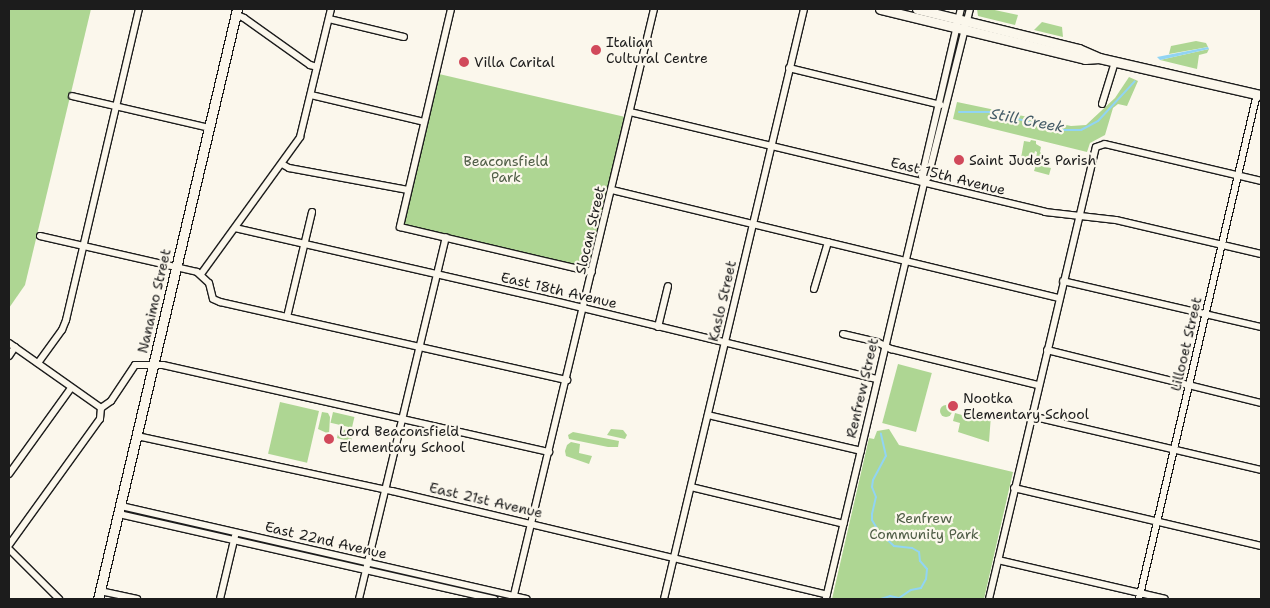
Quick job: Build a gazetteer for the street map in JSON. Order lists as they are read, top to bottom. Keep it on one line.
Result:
{"streets":{"main road":["Nanaimo Street"],"street":["East 15th Avenue","Slocan Street","East 18th Avenue","Kaslo Street","Lillooet Street","Renfrew Street","East 21st Avenue","East 22nd Avenue"]},"crossings":[["East 15th Avenue","Slocan Street"],["East 15th Avenue","Kaslo Street"],["East 15th Avenue","Lillooet Street"],["East 15th Avenue","Renfrew Street"],["Slocan Street","East 18th Avenue"],["Slocan Street","East 21st Avenue"],["Slocan Street","East 22nd Avenue"],["East 18th Avenue","Kaslo Street"],["East 18th Avenue","Renfrew Street"],["Nanaimo Street","East 21st Avenue"],["Nanaimo Street","East 22nd Avenue"],["Kaslo Street","East 21st Avenue"],["Renfrew Street","East 21st Avenue"]],"water":["Still Creek"],"parks":["Beaconsfield Park","Renfrew Community Park"],"places":["Italian Cultural Centre","Villa Carital","Saint Jude's Parish","Nootka Elementary School","Lord Beaconsfield Elementary School"]}
